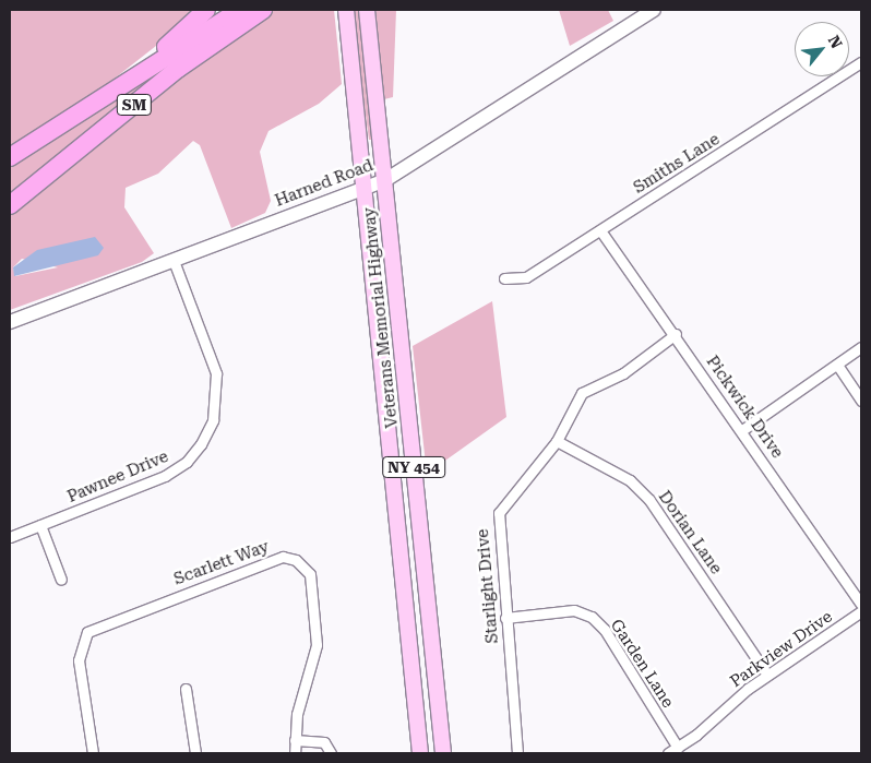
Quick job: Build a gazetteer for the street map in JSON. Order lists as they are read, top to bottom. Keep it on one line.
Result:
{"streets":{"highway":["SM"],"main road":["Harned Road","Veterans Memorial Highway","NY 454"],"street":["Smiths Lane","Pickwick Drive","Pawnee Drive","Dorian Lane","Scarlett Way","Starlight Drive","Parkview Drive","Garden Lane"]},"crossings":[["Smiths Lane","Pickwick Drive"],["Harned Road","Veterans Memorial Highway"],["Harned Road","Pawnee Drive"],["Pickwick Drive","Starlight Drive"],["Dorian Lane","Starlight Drive"],["Dorian Lane","Parkview Drive"],["Starlight Drive","Garden Lane"],["Parkview Drive","Garden Lane"]],"north":"top right"}
